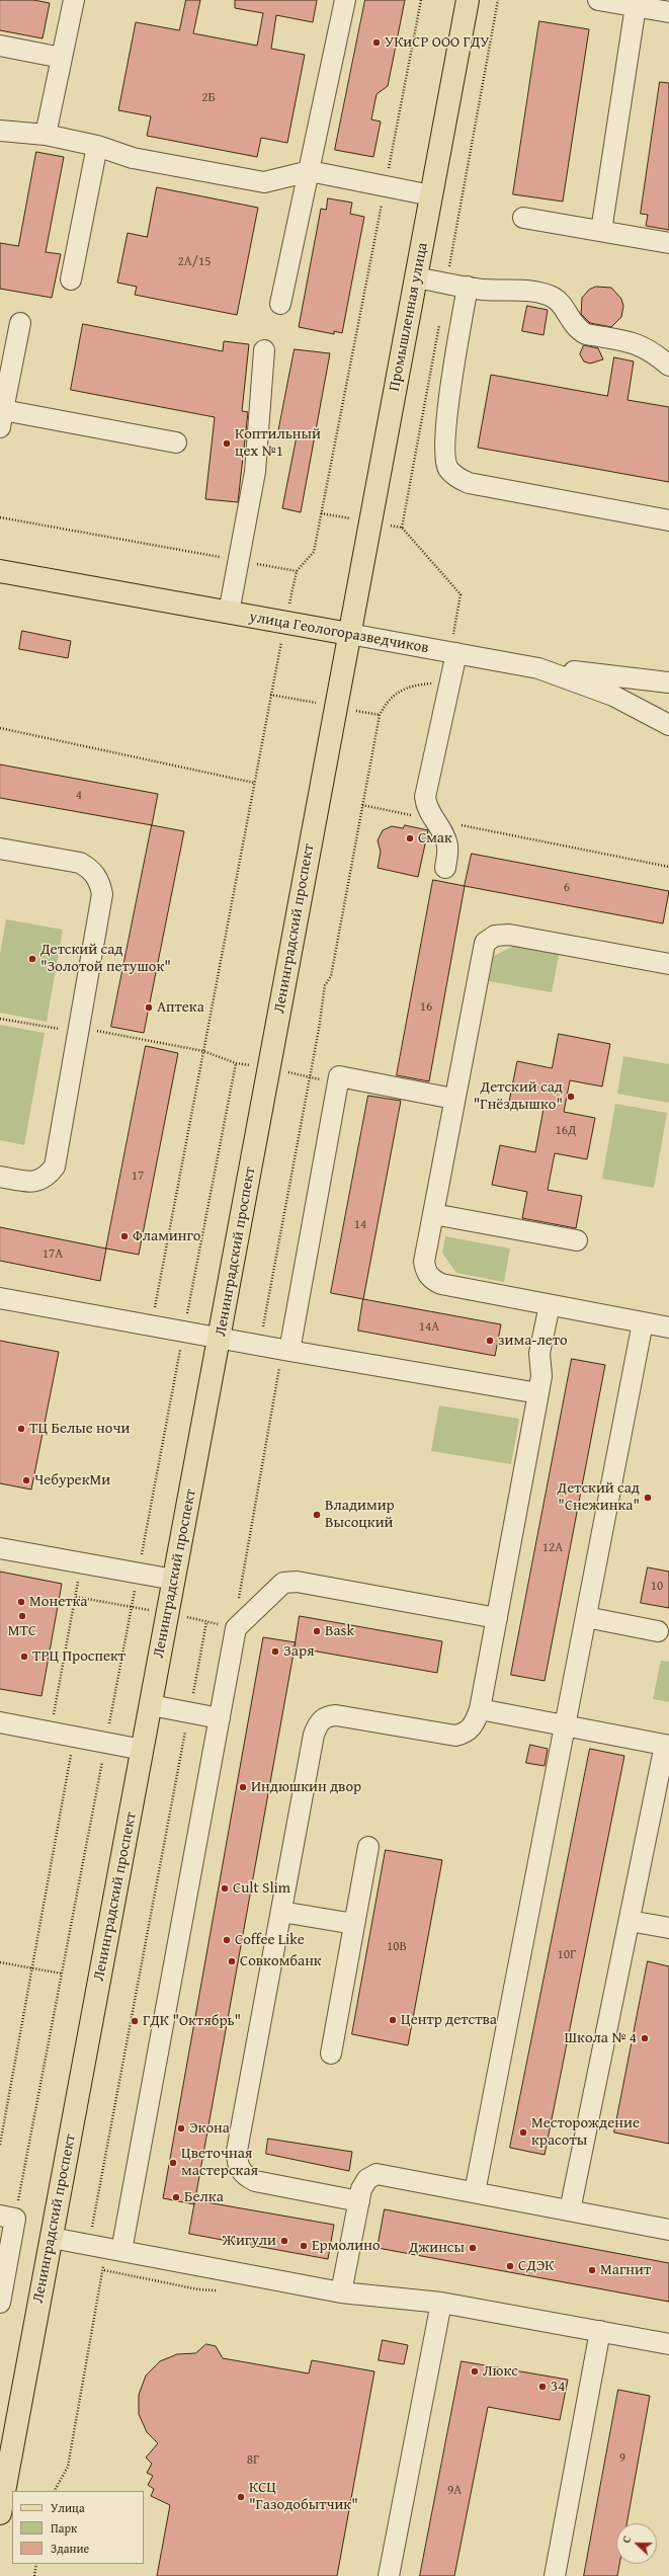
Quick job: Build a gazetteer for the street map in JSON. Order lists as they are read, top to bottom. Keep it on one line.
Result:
{"streets":{"main road":["Промышленная улица","улица Геологоразведчиков","Ленинградский проспект"]},"crossings":[["Промышленная улица","улица Геологоразведчиков"],["Промышленная улица","Ленинградский проспект"],["улица Геологоразведчиков","Ленинградский проспект"]],"places":["УКиСР ООО ГДУ","Коптильный цех №1","Смак","Детский сад \"Золотой петушок\"","Аптека","Детский сад \"Гнёздышко\"","Фламинго","зима-лето","ТЦ Белые ночи","ЧебурекМи","Детский сад \"Снежинка\"","Владимир Высоцкий","Монетка","МТС","Bask","Заря","ТРЦ Проспект","Индюшкин двор","Cult Slim","Coffee Like","Совкомбанк","Центр детства","ГДК \"Октябрь\"","Школа № 4","Экона","Месторождение красоты","Цветочная мастерская","Белка","Жигули","Ермолино","Джинсы","СДЭК","Магнит","Люкс","34","КСЦ \"Газодобытчик\""],"house_numbers":["2Б","2А/15","4","6","16","16Д","17","14","17А","14А","12А","10","10В","10Г","9","8Г","9А"],"legend":["Улица","Парк","Здание"],"north":"left"}
